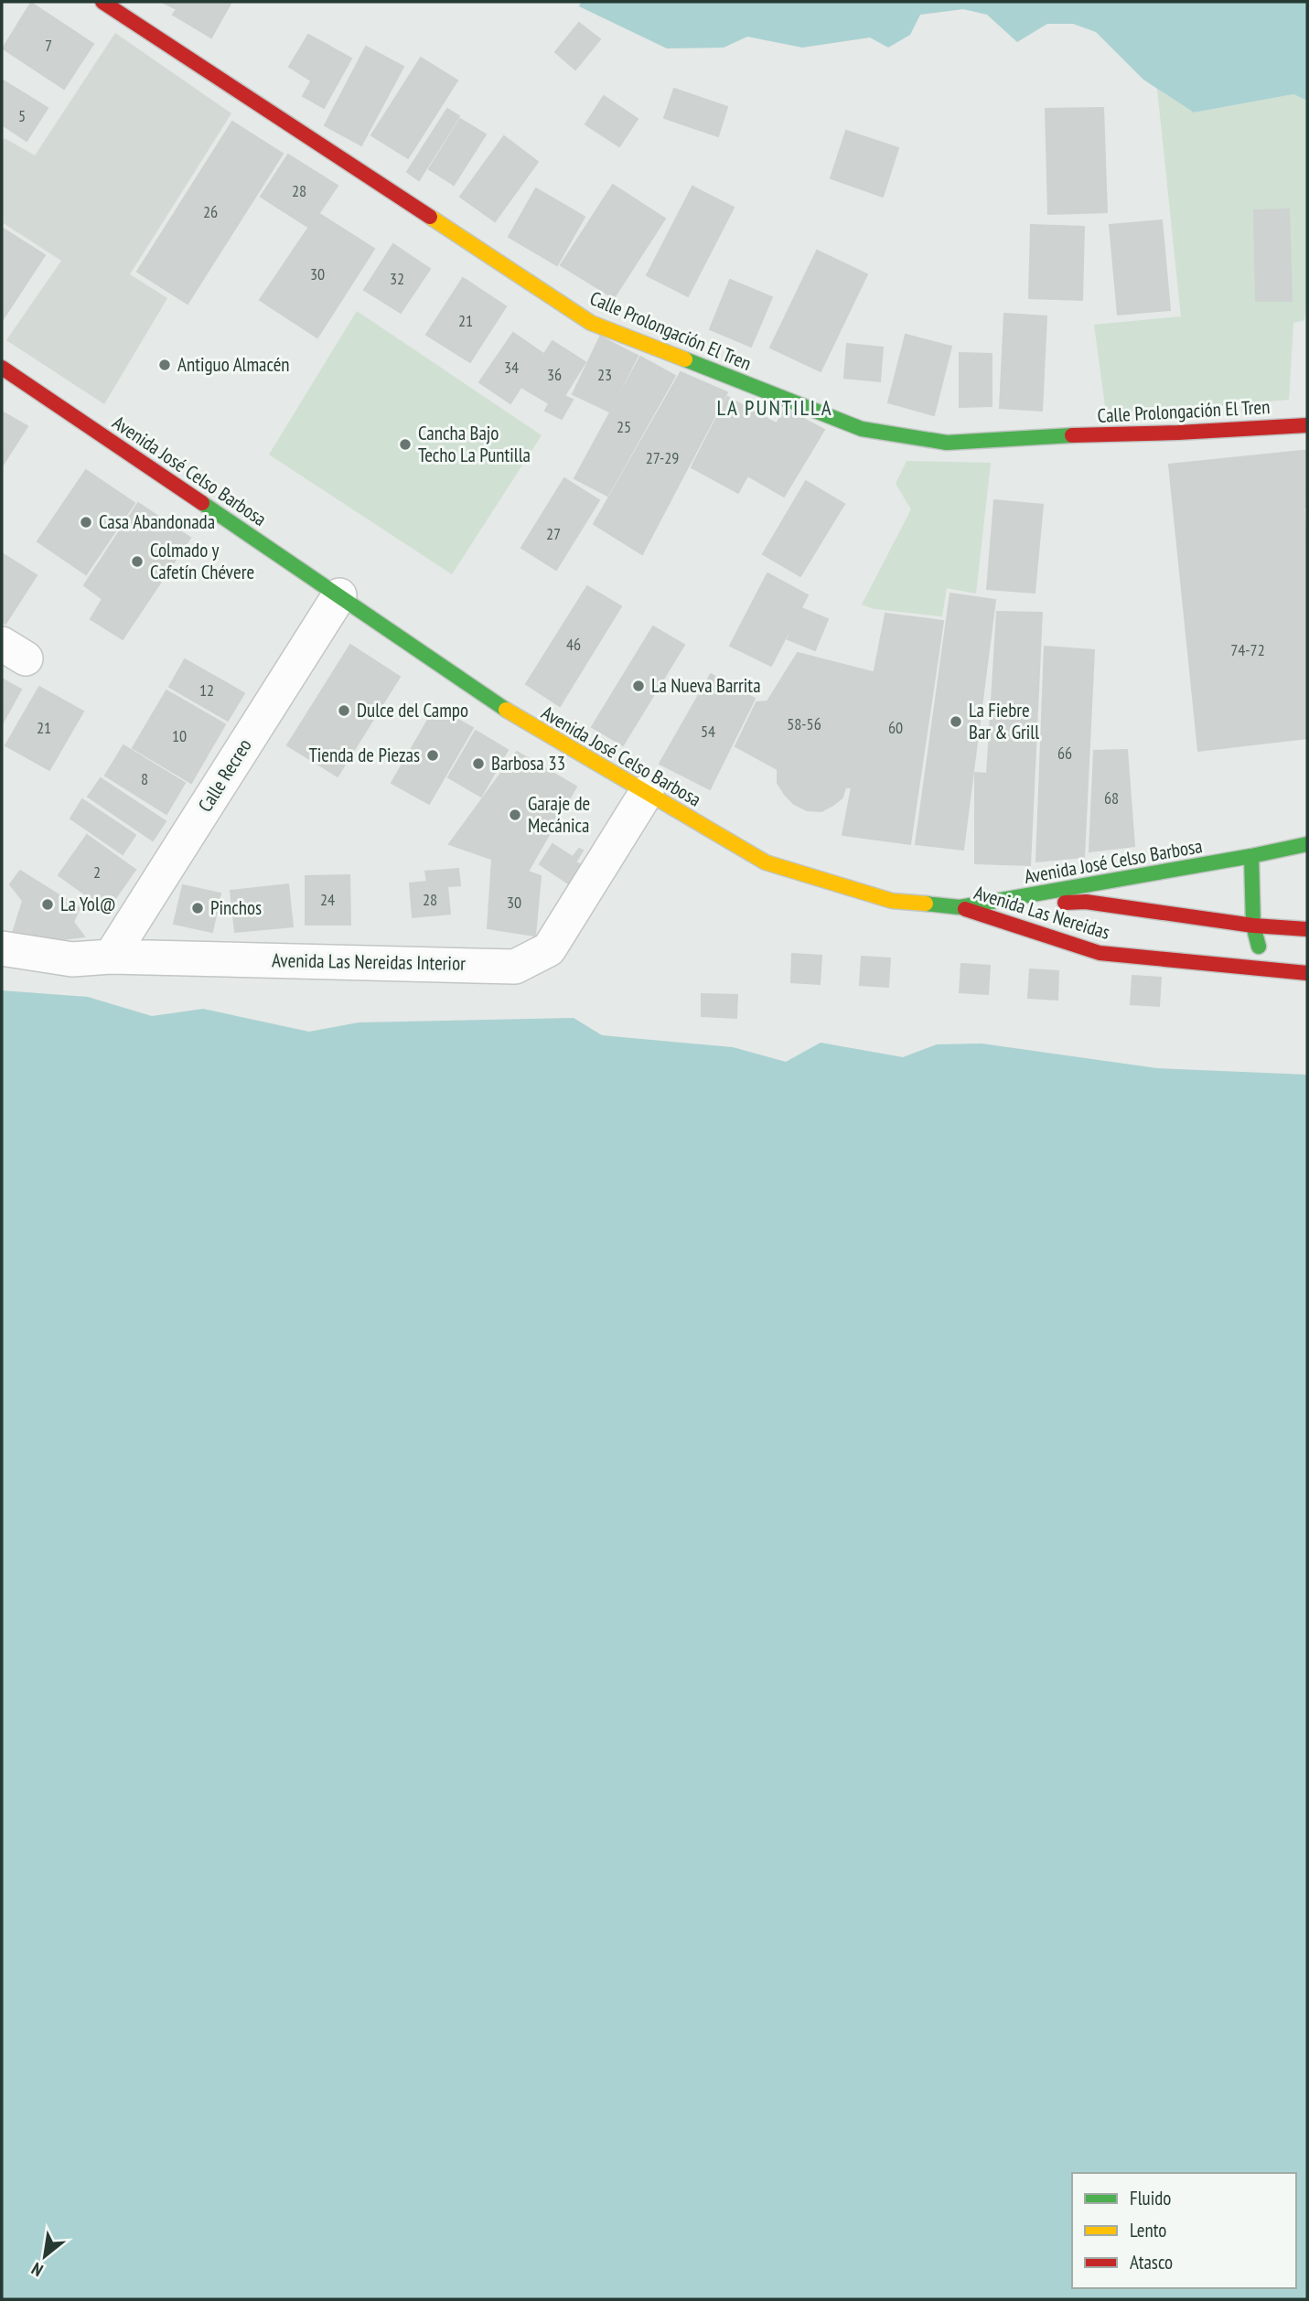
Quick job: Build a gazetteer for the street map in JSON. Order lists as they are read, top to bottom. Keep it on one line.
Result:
{"streets":{"street":["Calle Prolongación El Tren","Avenida José Celso Barbosa","Calle Recreo","Avenida Las Nereidas","Avenida Las Nereidas Interior"]},"crossings":[["Avenida José Celso Barbosa","Calle Recreo"],["Avenida José Celso Barbosa","Avenida Las Nereidas"],["Avenida José Celso Barbosa","Avenida Las Nereidas Interior"],["Calle Recreo","Avenida Las Nereidas Interior"]],"districts":["LA PUNTILLA"],"places":["Antiguo Almacén","Cancha Bajo Techo La Puntilla","Casa Abandonada","Colmado y Cafetín Chévere","La Nueva Barrita","Dulce del Campo","La Fiebre Bar & Grill","Tienda de Piezas","Barbosa 33","Garaje de Mecánica","La Yol@","Pinchos"],"house_numbers":["7","5","28","26","30","32","21","34","36","23","25","27-29","27","46","74-72","12","58-56","21","60","54","10","66","8","68","2","24","28","30"],"legend":["Fluido","Lento","Atasco"],"north":"bottom left"}
